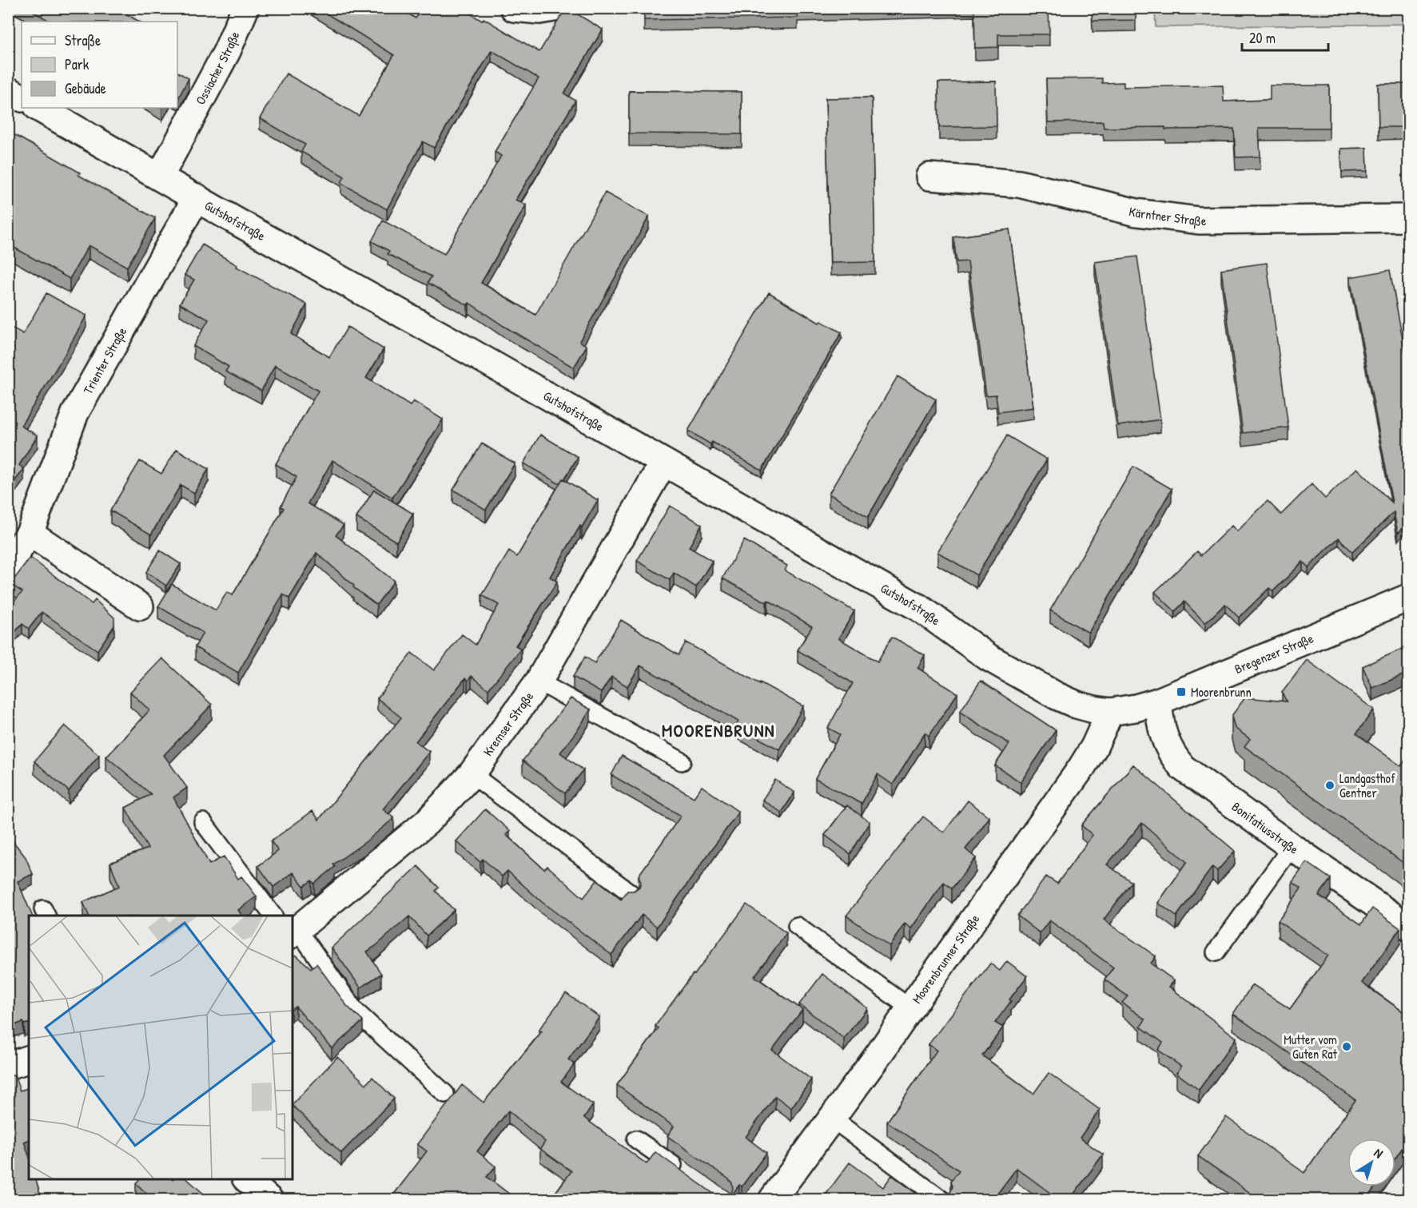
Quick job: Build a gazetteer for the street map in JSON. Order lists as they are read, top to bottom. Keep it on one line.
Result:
{"streets":{"street":["Ossiacher Straße","Kärntner Straße","Gutshofstraße","Trienter Straße","Bregenzer Straße","Kremser Straße","Bonifatiusstraße","Moorenbrunner Straße"]},"crossings":[["Ossiacher Straße","Gutshofstraße"],["Gutshofstraße","Trienter Straße"],["Gutshofstraße","Bregenzer Straße"],["Gutshofstraße","Kremser Straße"],["Gutshofstraße","Moorenbrunner Straße"],["Bregenzer Straße","Bonifatiusstraße"],["Bregenzer Straße","Moorenbrunner Straße"]],"districts":["MOORENBRUNN"],"places":{"transit":["Moorenbrunn"],"other":["Landgasthof Gentner","Mutter vom Guten Rat"]},"legend":["Straße","Park","Gebäude"],"scale_bar":"20 m","north":"top right"}
